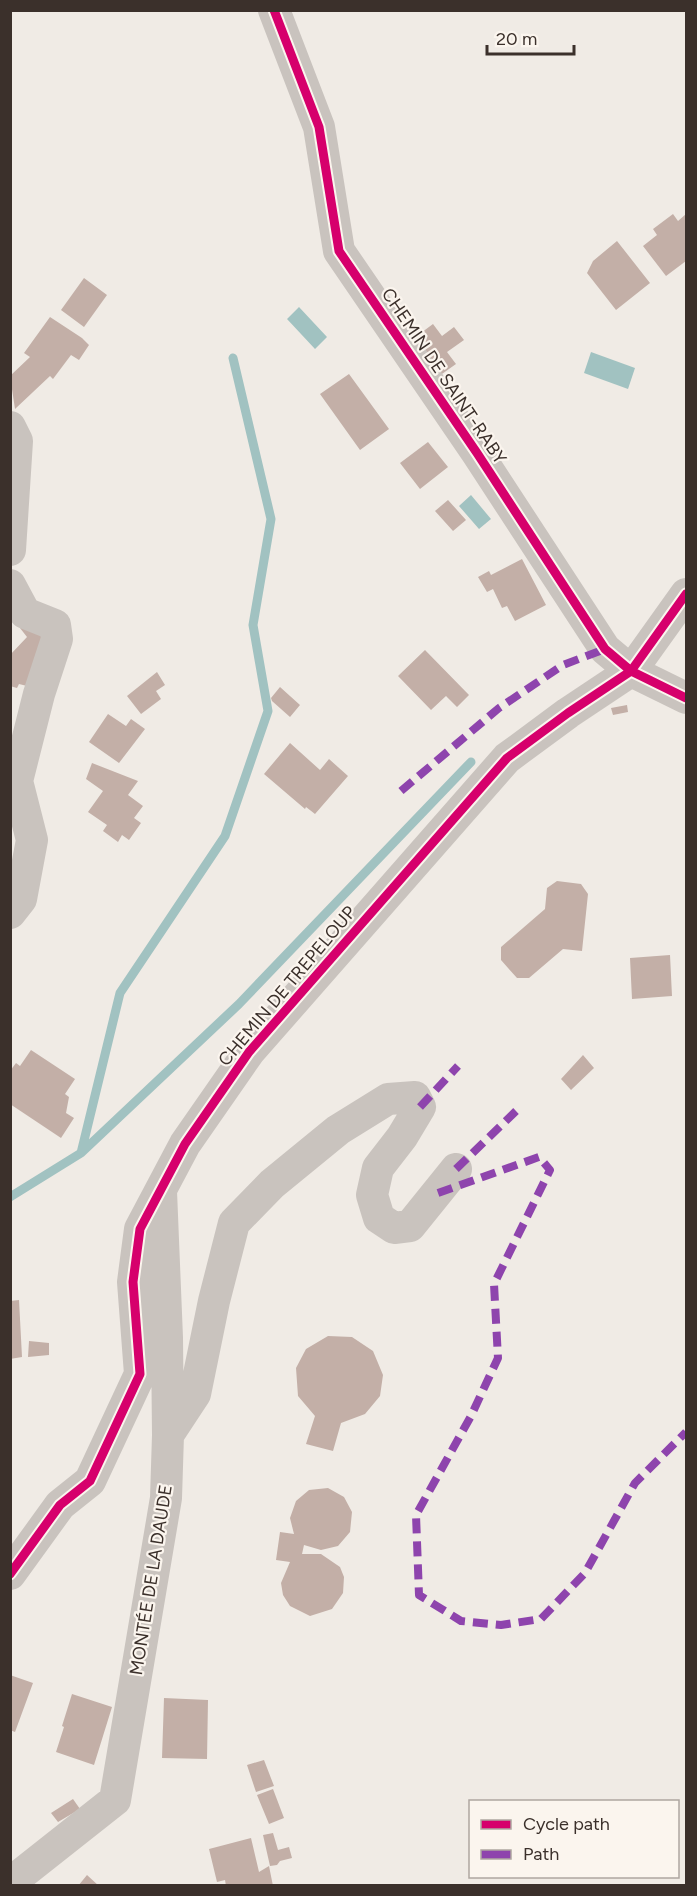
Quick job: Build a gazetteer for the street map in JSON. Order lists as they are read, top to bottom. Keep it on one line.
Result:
{"streets":{"street":["CHEMIN DE SAINT-RABY","CHEMIN DE TREPELOUP","MONTÉE DE LA DAUDE"]},"crossings":[["CHEMIN DE SAINT-RABY","CHEMIN DE TREPELOUP"],["CHEMIN DE TREPELOUP","MONTÉE DE LA DAUDE"]],"legend":["Cycle path","Path"],"scale_bar":"20 m"}
